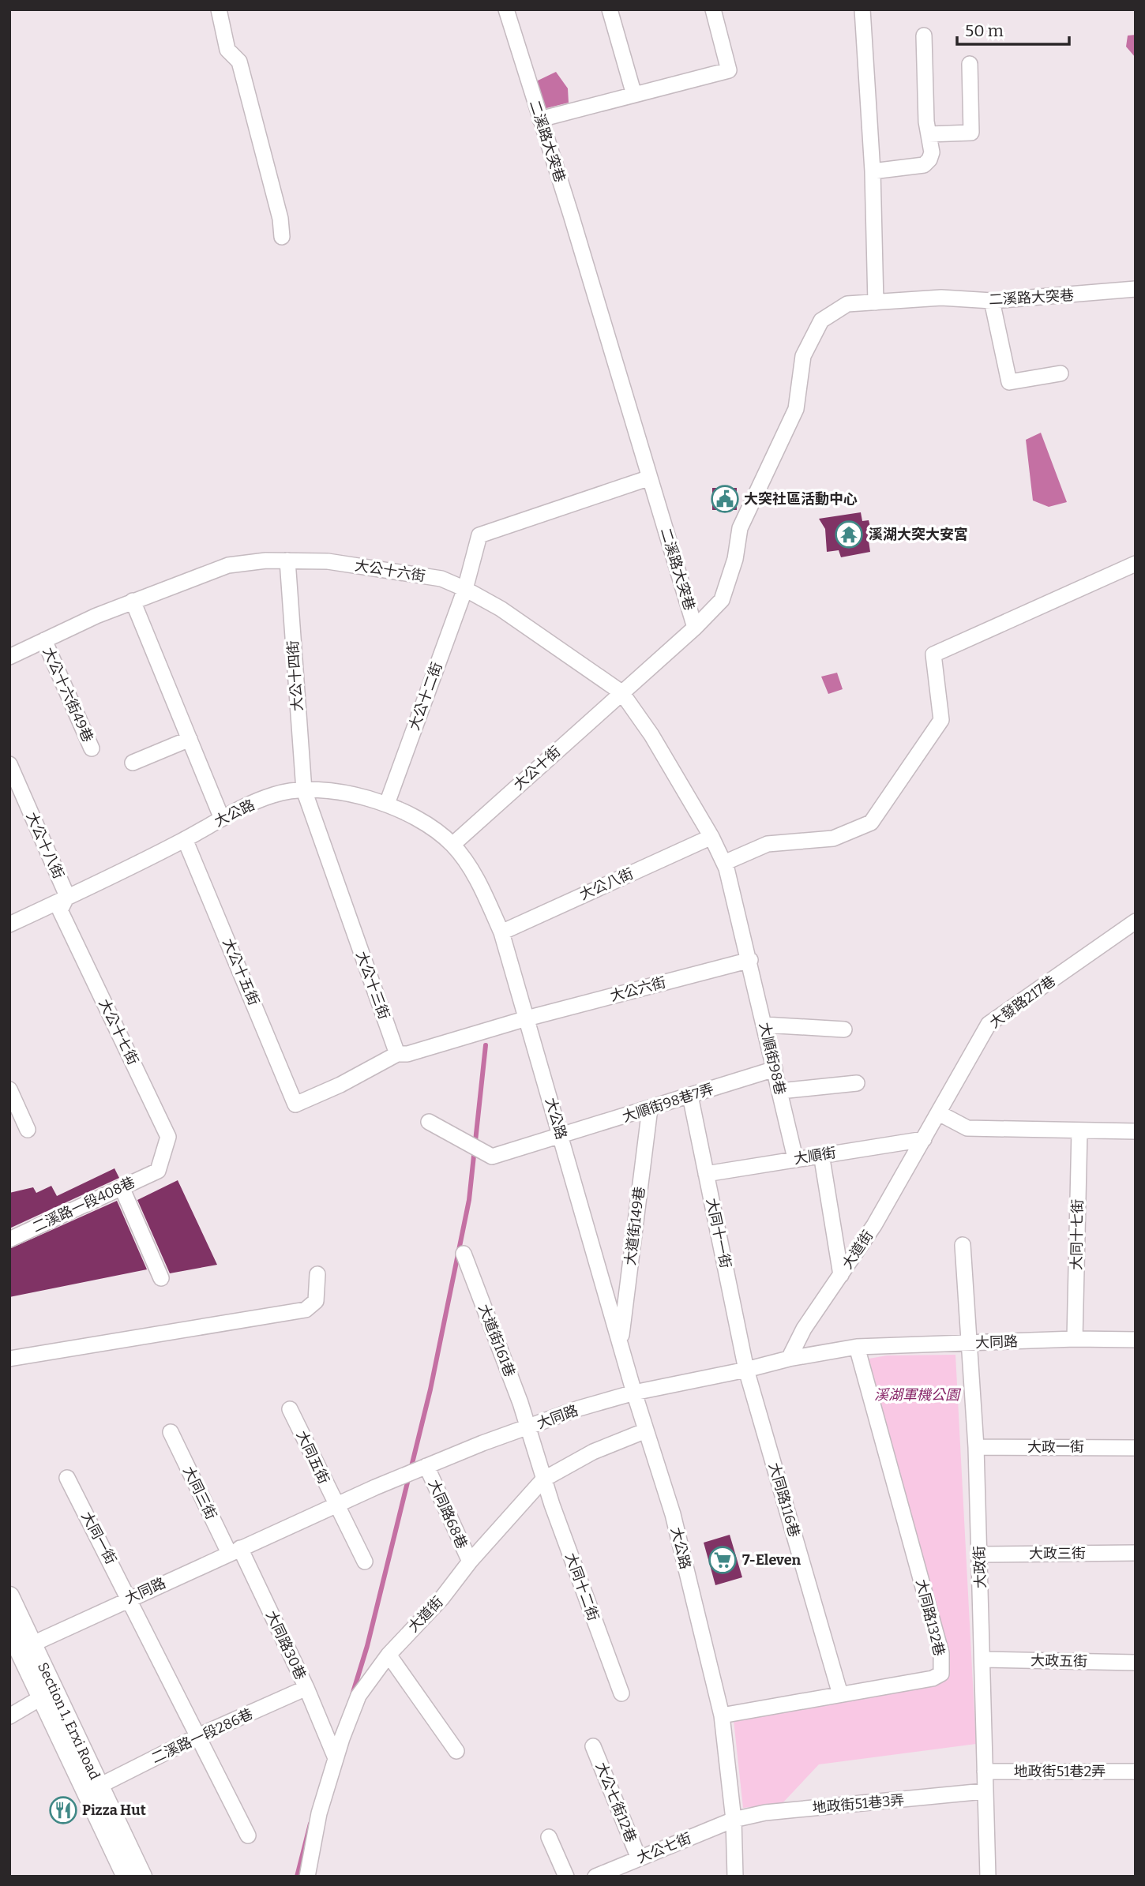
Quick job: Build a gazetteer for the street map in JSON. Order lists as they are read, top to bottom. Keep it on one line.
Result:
{"streets":{"main road":["Section 1, Erxi Road"],"street":["二溪路大突巷","大公十六街","大公十四街","大公十六街49巷","大公十二街","大公十街","大公路","大公十八街","大公八街","大公十五街","大公十三街","大公六街","大發路217巷","大公十七街","大順街98巷","大順街98巷7弄","大順街","二溪路一段408巷","大道街149巷","大同十一街","大同十七街","大道街","大道街161巷","大同路","大政一街","大同五街","大同三街","大同路116巷","大同路68巷","大同一街","大政三街","大政街","大同十二街","大同路132巷","大同路30巷","大政五街","二溪路一段286巷","地政街51巷2弄","大公七街12巷","地政街51巷3弄","大公七街"]},"crossings":[["二溪路大突巷","大公十二街"],["二溪路大突巷","大公十街"],["大公十六街","大公十四街"],["大公十六街","大公十六街49巷"],["大公十六街","大公十二街"],["大公十六街","大公十街"],["大公十四街","大公路"],["大公十四街","大公十三街"],["大公十二街","大公路"],["大公十街","大公路"],["大公路","大公十八街"],["大公路","大公八街"],["大公路","大公十五街"],["大公路","大公十三街"],["大公路","大公六街"],["大公路","大公十七街"],["大公路","大順街98巷7弄"],["大公路","大道街149巷"],["大公路","大道街"],["大公路","大同路"],["大公路","大同路132巷"],["大公路","地政街51巷3弄"],["大公路","大公七街"],["大公十八街","大公十七街"],["大公十五街","大公十三街"],["大公六街","大順街98巷"],["大發路217巷","大順街"],["大發路217巷","大道街"],["大公十七街","二溪路一段408巷"],["大順街98巷","大順街98巷7弄"],["大順街98巷","大順街"],["大順街98巷7弄","大道街149巷"],["大順街98巷7弄","大同十一街"],["大順街","大同十一街"],["大順街","大道街"],["大同十一街","大同路"],["大同十一街","大同路116巷"],["大同十七街","大同路"],["大道街","大道街161巷"],["大道街","大同路"],["大道街","大同路68巷"],["大道街","大同十二街"],["大道街","大同路30巷"],["大道街161巷","大同路"],["大道街161巷","大同十二街"],["大同路","大同五街"],["大同路","大同三街"],["大同路","大同路116巷"],["大同路","大同路68巷"],["大同路","大同一街"],["大同路","大政街"],["大同路","大同路132巷"],["大同路","大同路30巷"],["大同路","Section 1, Erxi Road"],["大政一街","大政街"],["大同三街","大同路30巷"],["大同路116巷","大同路132巷"],["大同一街","二溪路一段286巷"],["大政三街","大政街"],["大政街","大政五街"],["大政街","地政街51巷2弄"],["大政街","地政街51巷3弄"],["大同路30巷","二溪路一段286巷"],["Section 1, Erxi Road","二溪路一段286巷"],["大公七街12巷","大公七街"],["地政街51巷3弄","大公七街"]],"parks":["溪湖軍機公園"],"places":{"public building":["大突社區活動中心"],"temple":["溪湖大突大安宮"],"supermarket":["7-Eleven"],"restaurant":["Pizza Hut"]},"scale_bar":"50 m"}
